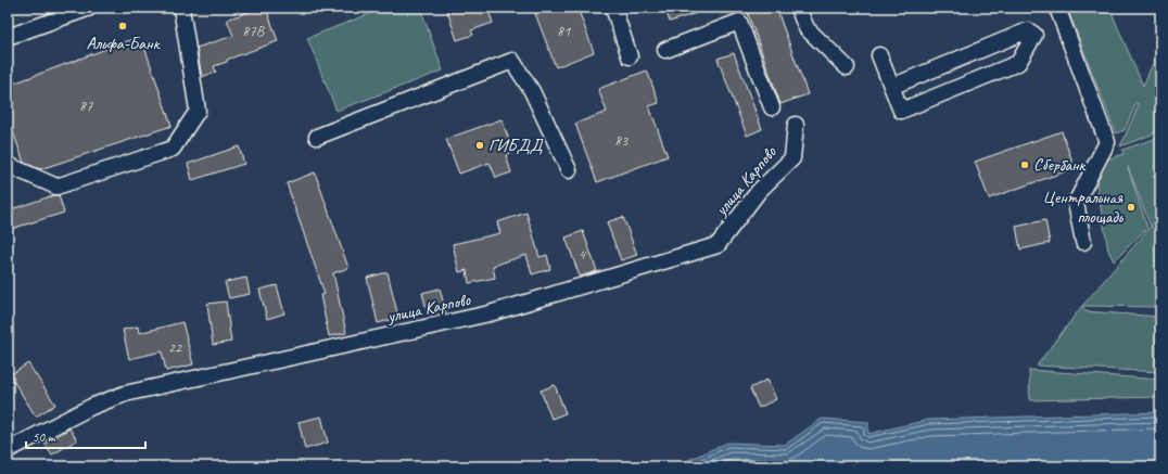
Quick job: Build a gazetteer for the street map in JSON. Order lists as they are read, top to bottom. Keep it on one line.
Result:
{"streets":{"street":["улица Карпово"]},"places":["Альфа-Банк","ГИБДД","Сбербанк","Центральная площадь"],"house_numbers":["87В","81","87","83","4","22"],"scale_bar":"50 m"}
